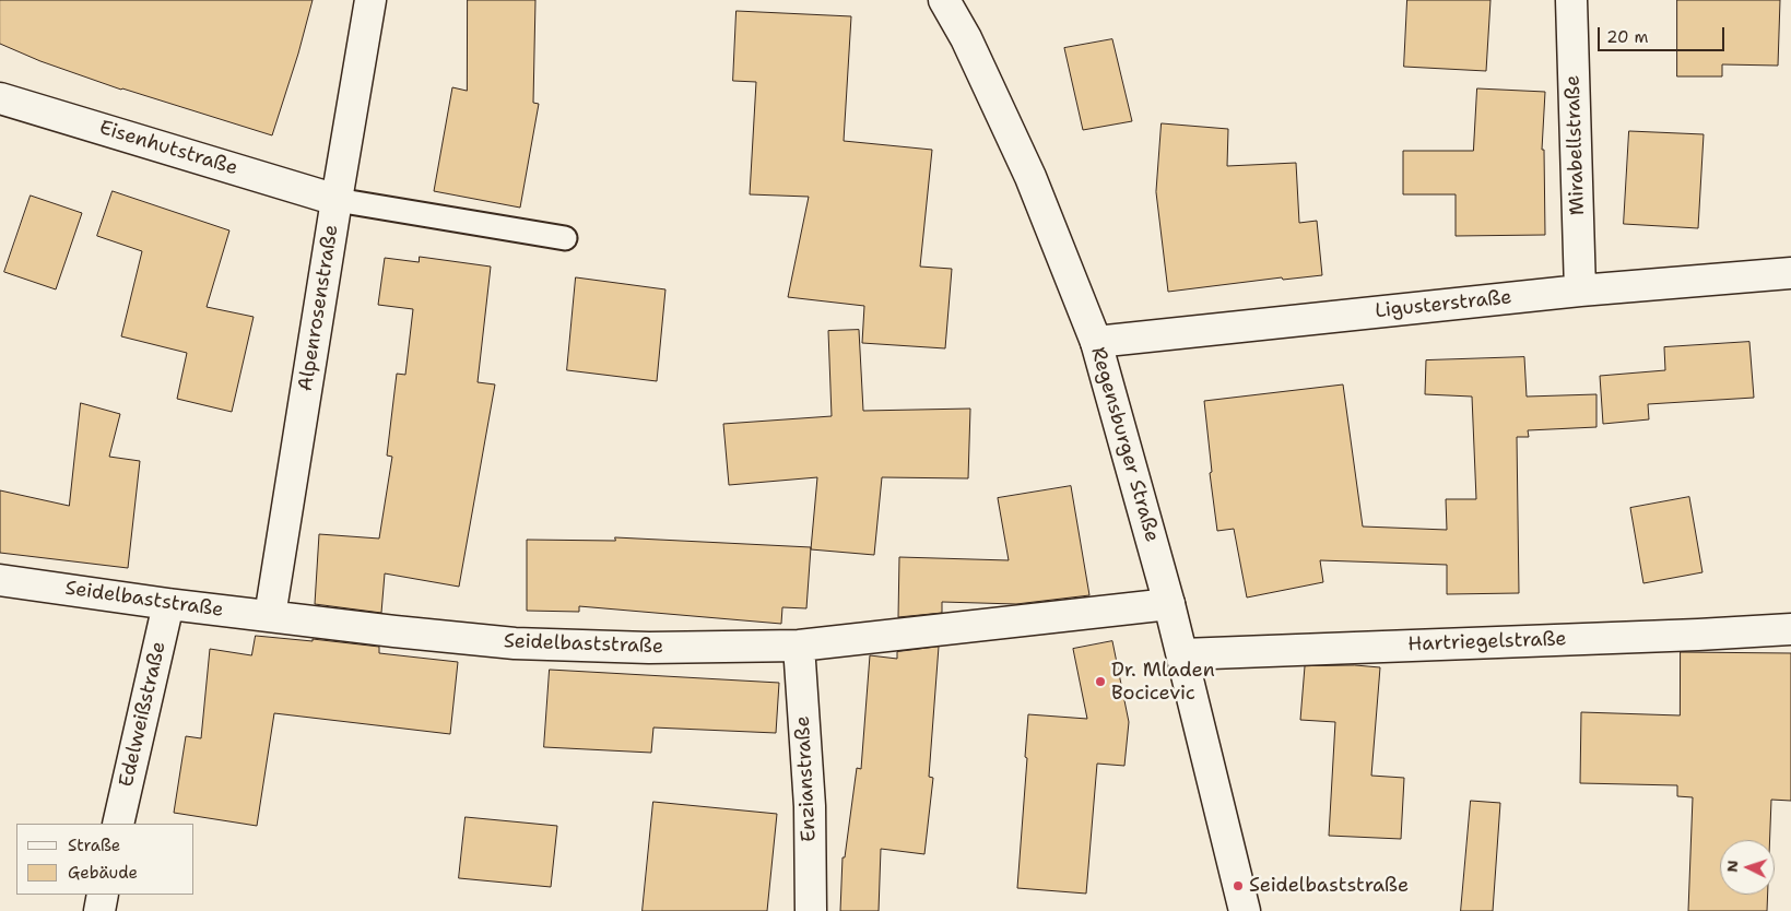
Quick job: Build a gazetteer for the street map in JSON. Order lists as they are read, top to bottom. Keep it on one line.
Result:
{"streets":{"street":["Mirabellstraße","Eisenhutstraße","Ligusterstraße","Alpenrosenstraße","Regensburger Straße","Seidelbaststraße","Hartriegelstraße","Edelweißstraße","Enzianstraße"]},"crossings":[["Mirabellstraße","Ligusterstraße"],["Eisenhutstraße","Alpenrosenstraße"],["Ligusterstraße","Regensburger Straße"],["Alpenrosenstraße","Seidelbaststraße"],["Regensburger Straße","Seidelbaststraße"],["Regensburger Straße","Hartriegelstraße"],["Seidelbaststraße","Edelweißstraße"],["Seidelbaststraße","Enzianstraße"]],"places":["Dr. Mladen Bocicevic","Seidelbaststraße"],"legend":["Straße","Gebäude"],"scale_bar":"20 m","north":"left"}
